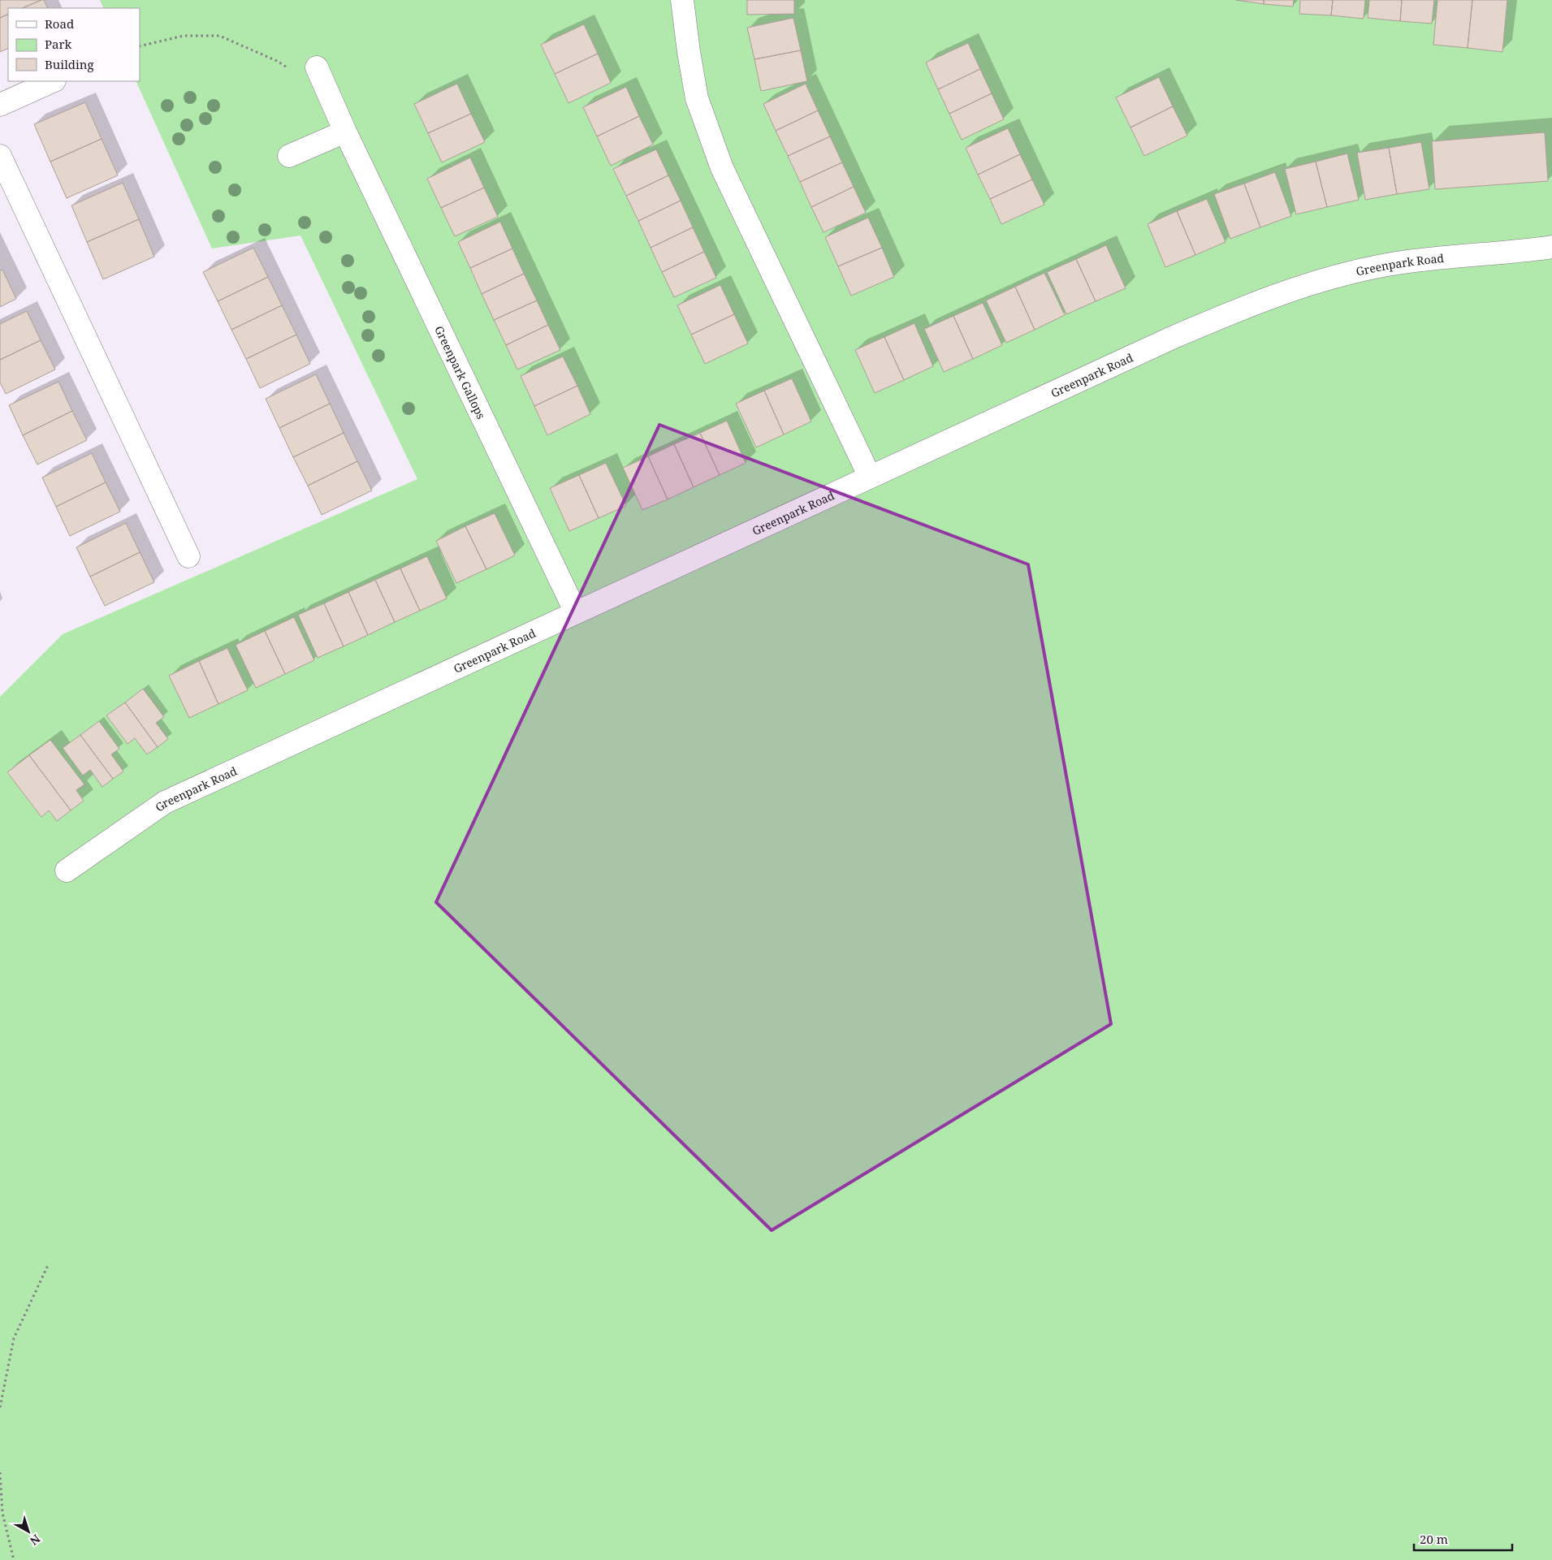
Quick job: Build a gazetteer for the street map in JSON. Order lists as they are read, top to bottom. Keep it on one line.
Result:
{"streets":{"street":["Greenpark Road","Greenpark Gallops"]},"crossings":[["Greenpark Road","Greenpark Gallops"]],"legend":["Road","Park","Building"],"scale_bar":"20 m","north":"bottom right"}
